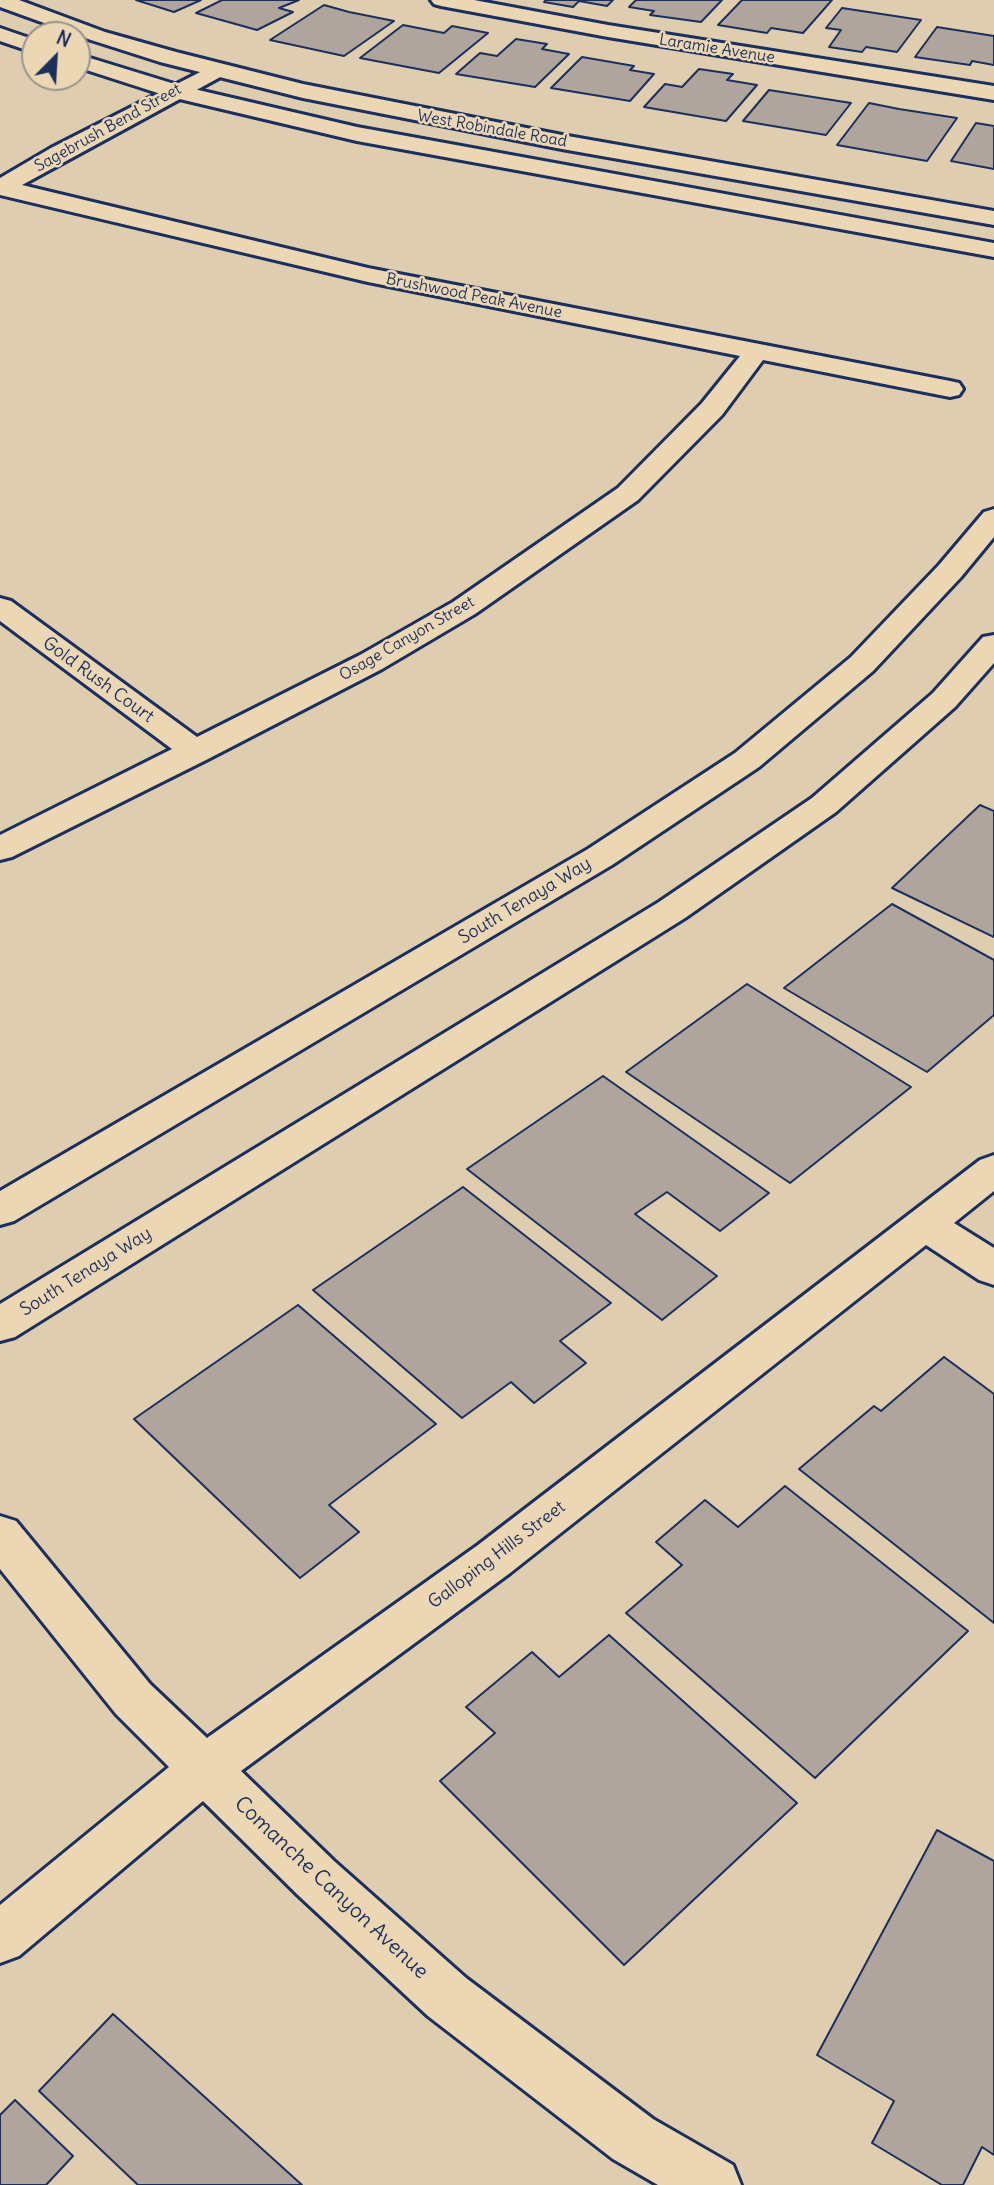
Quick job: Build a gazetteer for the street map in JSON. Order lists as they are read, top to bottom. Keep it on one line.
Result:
{"streets":{"street":["Laramie Avenue","Sagebrush Bend Street","West Robindale Road","Brushwood Peak Avenue","Osage Canyon Street","Gold Rush Court","South Tenaya Way","Galloping Hills Street","Comanche Canyon Avenue"]},"crossings":[["Sagebrush Bend Street","West Robindale Road"],["Sagebrush Bend Street","Brushwood Peak Avenue"],["Brushwood Peak Avenue","Osage Canyon Street"],["Osage Canyon Street","Gold Rush Court"],["Galloping Hills Street","Comanche Canyon Avenue"]],"north":"top right"}
